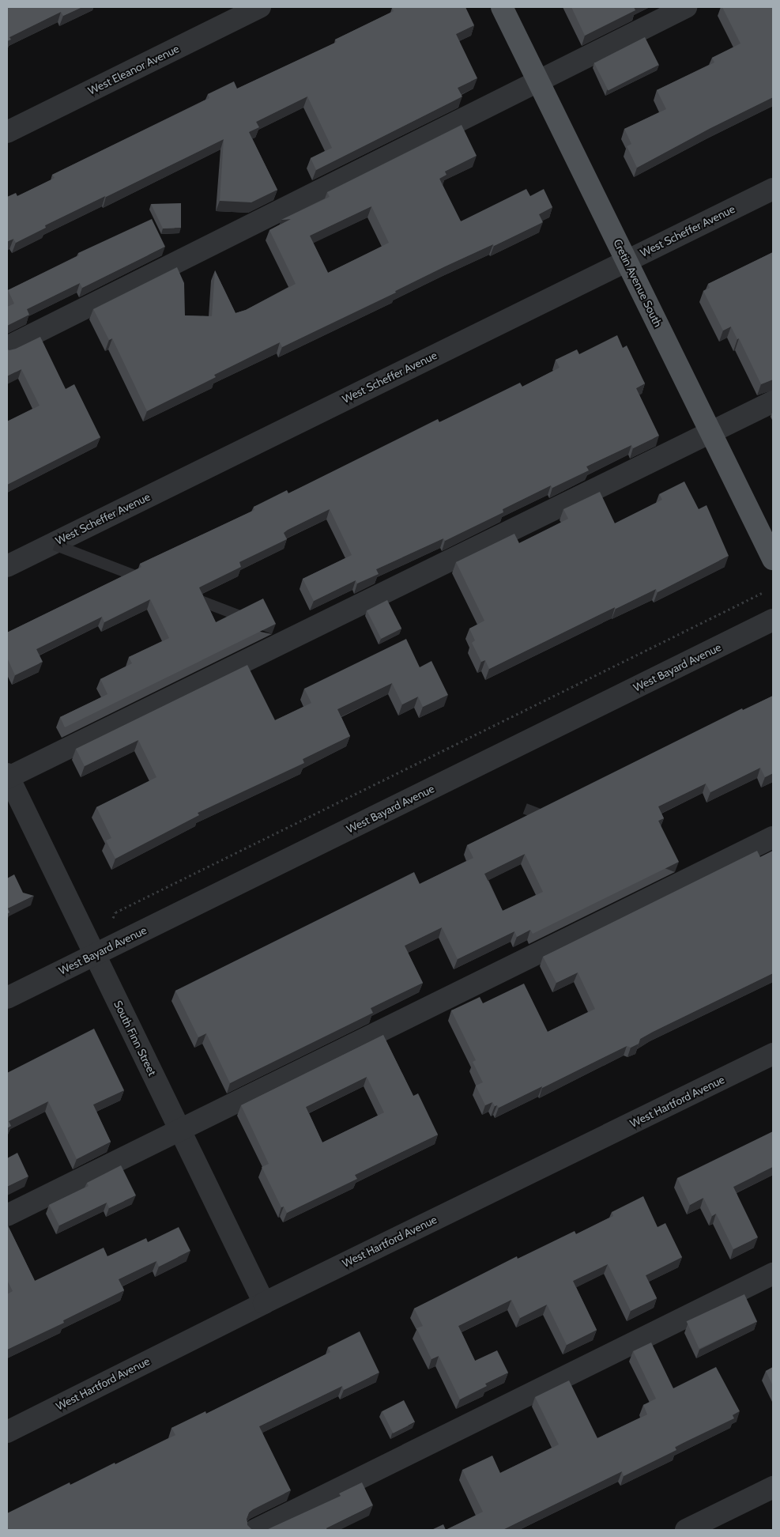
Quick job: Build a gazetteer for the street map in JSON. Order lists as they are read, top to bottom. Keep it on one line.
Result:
{"streets":{"main road":["Cretin Avenue South"],"street":["West Eleanor Avenue","West Scheffer Avenue","West Bayard Avenue","South Finn Street","West Hartford Avenue"]},"crossings":[["West Scheffer Avenue","Cretin Avenue South"],["West Bayard Avenue","South Finn Street"],["South Finn Street","West Hartford Avenue"]]}
